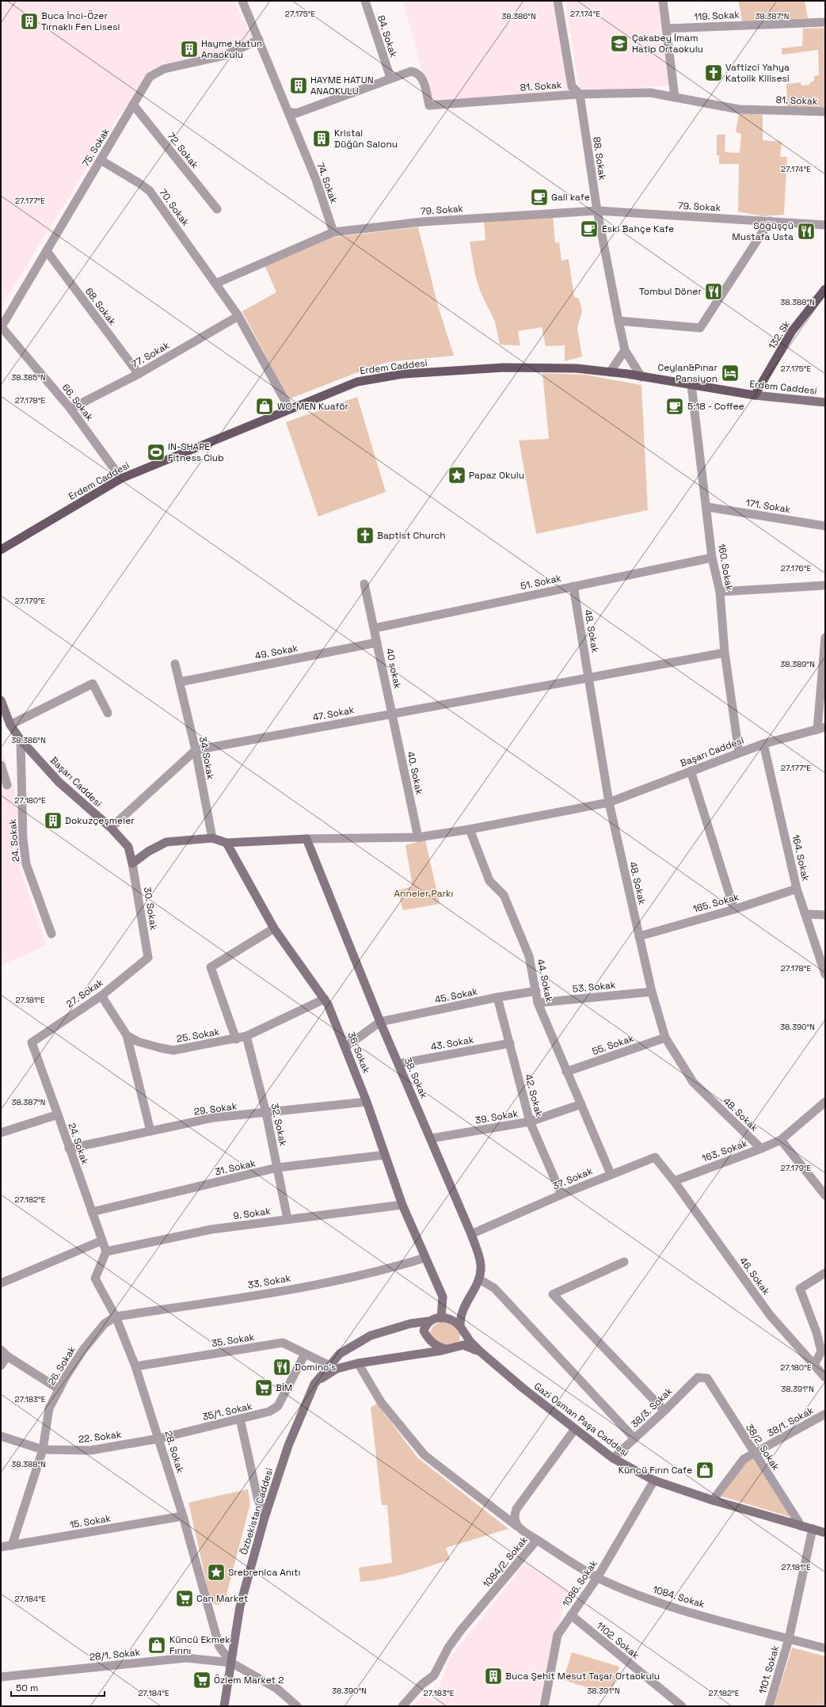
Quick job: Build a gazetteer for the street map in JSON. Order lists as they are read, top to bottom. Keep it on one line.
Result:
{"streets":{"main road":["132. Sk","Erdem Caddesi","Başarı Caddesi","36. Sokak","38. Sokak","Gazi Osman Paşa Caddesi","Özbekistan Caddesi"],"street":["119. Sokak","84. Sokak","81. Sokak","75. Sokak","72. Sokak","88. Sokak","74. Sokak","79. Sokak","70. Sokak","68. Sokak","77. Sokak","66. Sokak","171. Sokak","160. Sokak","51. Sokak","48. Sokak","49. Sokak","40 sokak","47. Sokak","34. Sokak","40. Sokak","24. Sokak","164. Sokak","165. Sokak","30. Sokak","44. Sokak","53. Sokak","27. Sokak","45. Sokak","25. Sokak","43. Sokak","55. Sokak","42. Sokak","29. Sokak","39. Sokak","32. Sokak","163. Sokak","31. Sokak","37. Sokak","9. Sokak","46. Sokak","33. Sokak","35. Sokak","26. Sokak","38/3. Sokak","35/1. Sokak","38/1. Sokak","22. Sokak","38/2. Sokak","28. Sokak","15. Sokak","1084/2. Sokak","1086. Sokak","1084. Sokak","1102. Sokak","28/1. Sokak","1101. Sokak"]},"crossings":[["84. Sokak","81. Sokak"],["81. Sokak","88. Sokak"],["81. Sokak","74. Sokak"],["75. Sokak","72. Sokak"],["75. Sokak","74. Sokak"],["75. Sokak","70. Sokak"],["75. Sokak","68. Sokak"],["75. Sokak","66. Sokak"],["88. Sokak","79. Sokak"],["88. Sokak","Erdem Caddesi"],["74. Sokak","79. Sokak"],["79. Sokak","70. Sokak"],["68. Sokak","77. Sokak"],["132. Sk","Erdem Caddesi"],["77. Sokak","66. Sokak"],["Erdem Caddesi","66. Sokak"],["Erdem Caddesi","160. Sokak"],["171. Sokak","160. Sokak"],["160. Sokak","51. Sokak"],["160. Sokak","47. Sokak"],["160. Sokak","Başarı Caddesi"],["51. Sokak","48. Sokak"],["51. Sokak","40 sokak"],["48. Sokak","47. Sokak"],["48. Sokak","Başarı Caddesi"],["48. Sokak","165. Sokak"],["48. Sokak","53. Sokak"],["48. Sokak","55. Sokak"],["48. Sokak","163. Sokak"],["49. Sokak","40 sokak"],["49. Sokak","34. Sokak"],["40 sokak","47. Sokak"],["40 sokak","40. Sokak"],["47. Sokak","34. Sokak"],["47. Sokak","40. Sokak"],["Başarı Caddesi","40. Sokak"],["Başarı Caddesi","24. Sokak"],["Başarı Caddesi","164. Sokak"],["Başarı Caddesi","30. Sokak"],["Başarı Caddesi","44. Sokak"],["Başarı Caddesi","38. Sokak"],["24. Sokak","27. Sokak"],["24. Sokak","29. Sokak"],["24. Sokak","31. Sokak"],["24. Sokak","9. Sokak"],["24. Sokak","28. Sokak"],["164. Sokak","165. Sokak"],["30. Sokak","27. Sokak"],["44. Sokak","53. Sokak"],["44. Sokak","45. Sokak"],["44. Sokak","55. Sokak"],["44. Sokak","39. Sokak"],["44. Sokak","37. Sokak"],["27. Sokak","25. Sokak"],["45. Sokak","38. Sokak"],["45. Sokak","42. Sokak"],["25. Sokak","36. Sokak"],["25. Sokak","32. Sokak"],["43. Sokak","38. Sokak"],["43. Sokak","42. Sokak"],["36. Sokak","38. Sokak"],["36. Sokak","29. Sokak"],["36. Sokak","31. Sokak"],["36. Sokak","9. Sokak"],["36. Sokak","33. Sokak"],["36. Sokak","Özbekistan Caddesi"],["38. Sokak","39. Sokak"],["38. Sokak","37. Sokak"],["38. Sokak","Özbekistan Caddesi"],["42. Sokak","39. Sokak"],["42. Sokak","37. Sokak"],["29. Sokak","32. Sokak"],["32. Sokak","31. Sokak"],["32. Sokak","9. Sokak"],["163. Sokak","37. Sokak"],["163. Sokak","46. Sokak"],["37. Sokak","46. Sokak"],["9. Sokak","28. Sokak"],["33. Sokak","26. Sokak"],["33. Sokak","28. Sokak"],["35. Sokak","35/1. Sokak"],["35. Sokak","28. Sokak"],["35. Sokak","Özbekistan Caddesi"],["26. Sokak","22. Sokak"],["26. Sokak","28. Sokak"],["26. Sokak","15. Sokak"],["38/3. Sokak","Gazi Osman Paşa Caddesi"],["38/3. Sokak","38/2. Sokak"],["35/1. Sokak","22. Sokak"],["35/1. Sokak","28. Sokak"],["Gazi Osman Paşa Caddesi","38/1. Sokak"],["Gazi Osman Paşa Caddesi","38/2. Sokak"],["Gazi Osman Paşa Caddesi","1084/2. Sokak"],["Gazi Osman Paşa Caddesi","1086. Sokak"],["Gazi Osman Paşa Caddesi","1101. Sokak"],["38/1. Sokak","38/2. Sokak"],["22. Sokak","28. Sokak"],["28. Sokak","Özbekistan Caddesi"],["28. Sokak","15. Sokak"],["28. Sokak","28/1. Sokak"],["Özbekistan Caddesi","28/1. Sokak"],["1084/2. Sokak","1084. Sokak"],["1086. Sokak","1084. Sokak"],["1086. Sokak","1102. Sokak"],["1084. Sokak","1101. Sokak"]],"parks":["Anneler Parkı"],"places":{"building":["Buca İnci-Özer Tırnaklı Fen Lisesi","Hayme Hatun Anaokulu","HAYME HATUN ANAOKULU","Kristal Düğün Salonu","Dokuzçeşmeler","Buca Şehit Mesut Taşar Ortaokulu"],"school or university":["Çakabey İmam Hatip Ortaokulu"],"church":["Vaftizci Yahya Katolik Kilisesi","Baptist Church"],"cafe":["Gali kafe","Eski Bahçe Kafe","5:18 - Coffee"],"restaurant":["Söğüşçü Mustafa Usta","Tombul Döner","Domino's"],"hotel":["Ceylan&Pınar Pansiyon"],"shop":["WO-MEN Kuaför","Küncü Fırın Cafe","Küncü Ekmek Fırını"],"sports":["IN-SHAPE Fitness Club"],"place":["Papaz Okulu","Srebrenica Anıtı"],"supermarket":["BİM","Can Market","Özlem Market 2"]},"scale_bar":"50 m","coordinates":["27.175°E","27.174°E","38.386°N","38.387°N","27.177°E","38.388°N","38.385°N","27.178°E","27.176°E","27.179°E","38.389°N","27.180°E","27.181°E","38.390°N","27.182°E","38.391°N","27.183°E","27.184°E"]}
